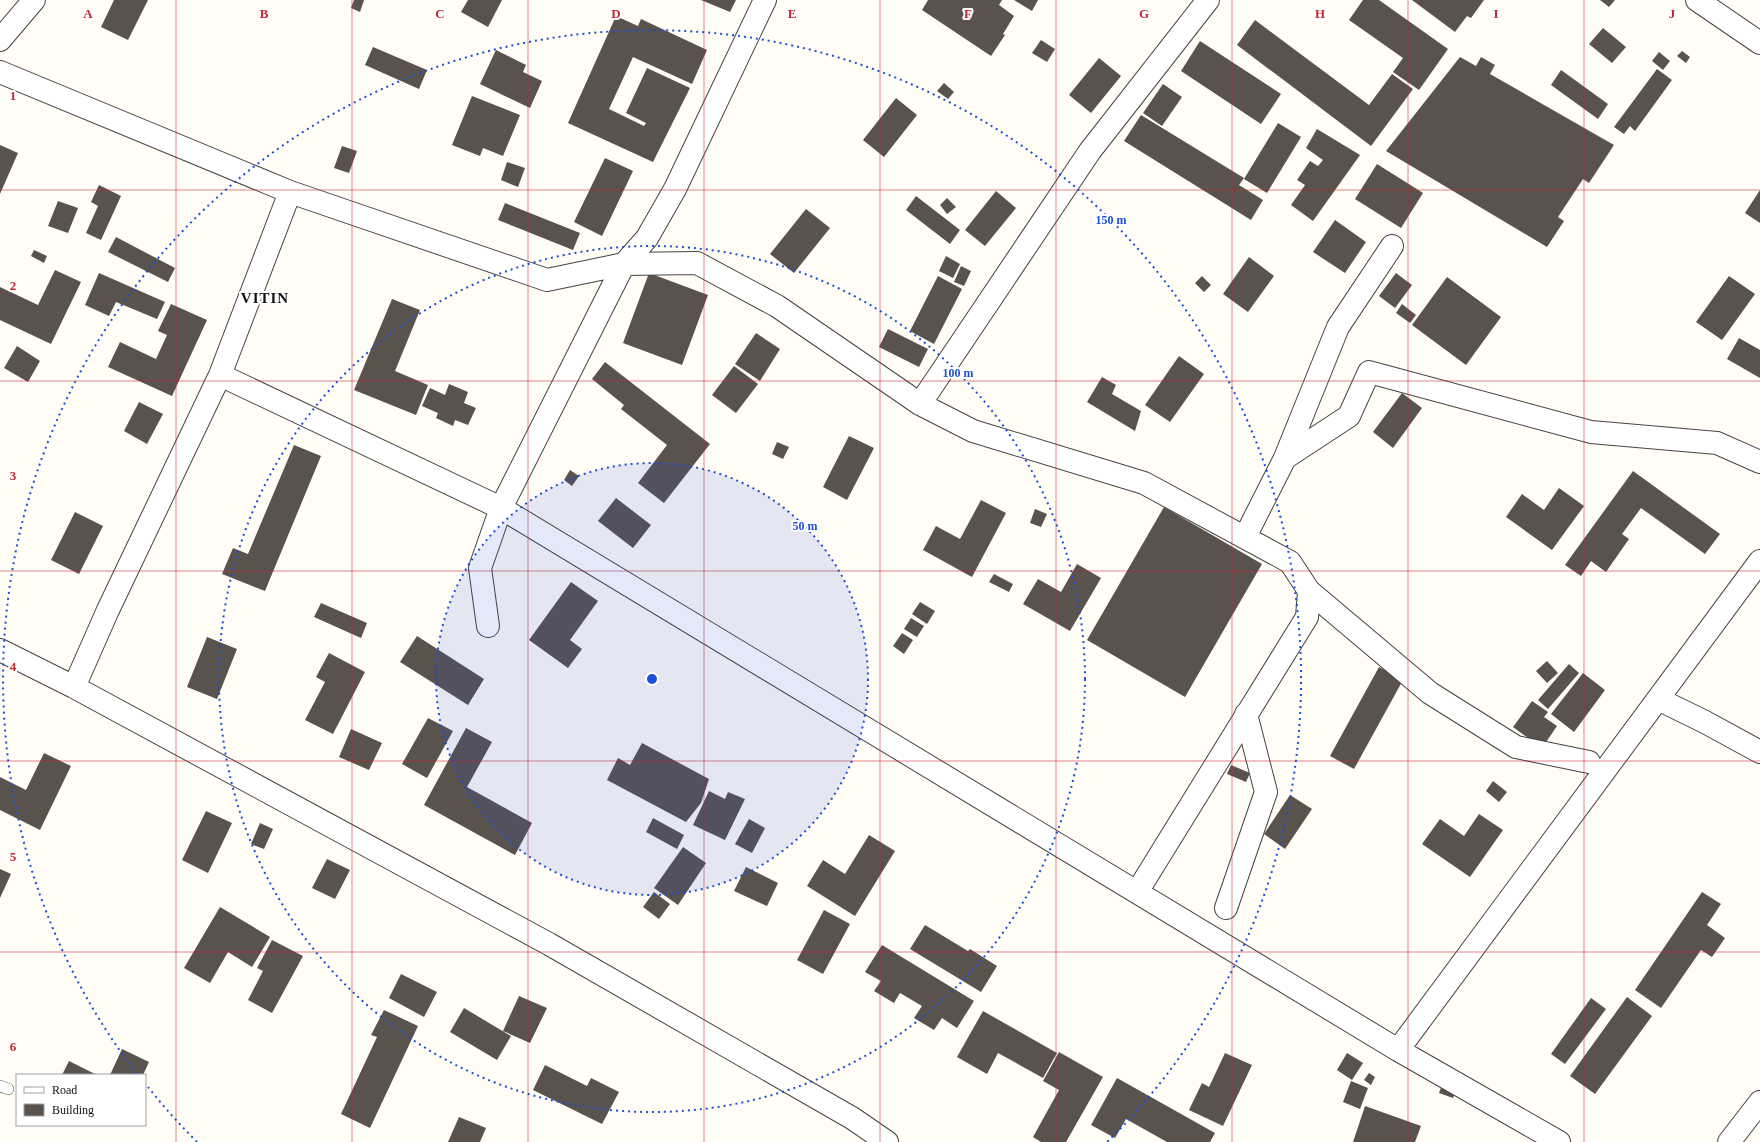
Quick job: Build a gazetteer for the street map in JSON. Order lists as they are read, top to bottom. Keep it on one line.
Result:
{"districts":["VITIN"],"legend":["Road","Building"],"grid":{"columns":["A","B","C","D","E","F","G","H","I","J"],"rows":["1","2","3","4","5","6"]},"rings":["150 m","100 m","50 m"]}
